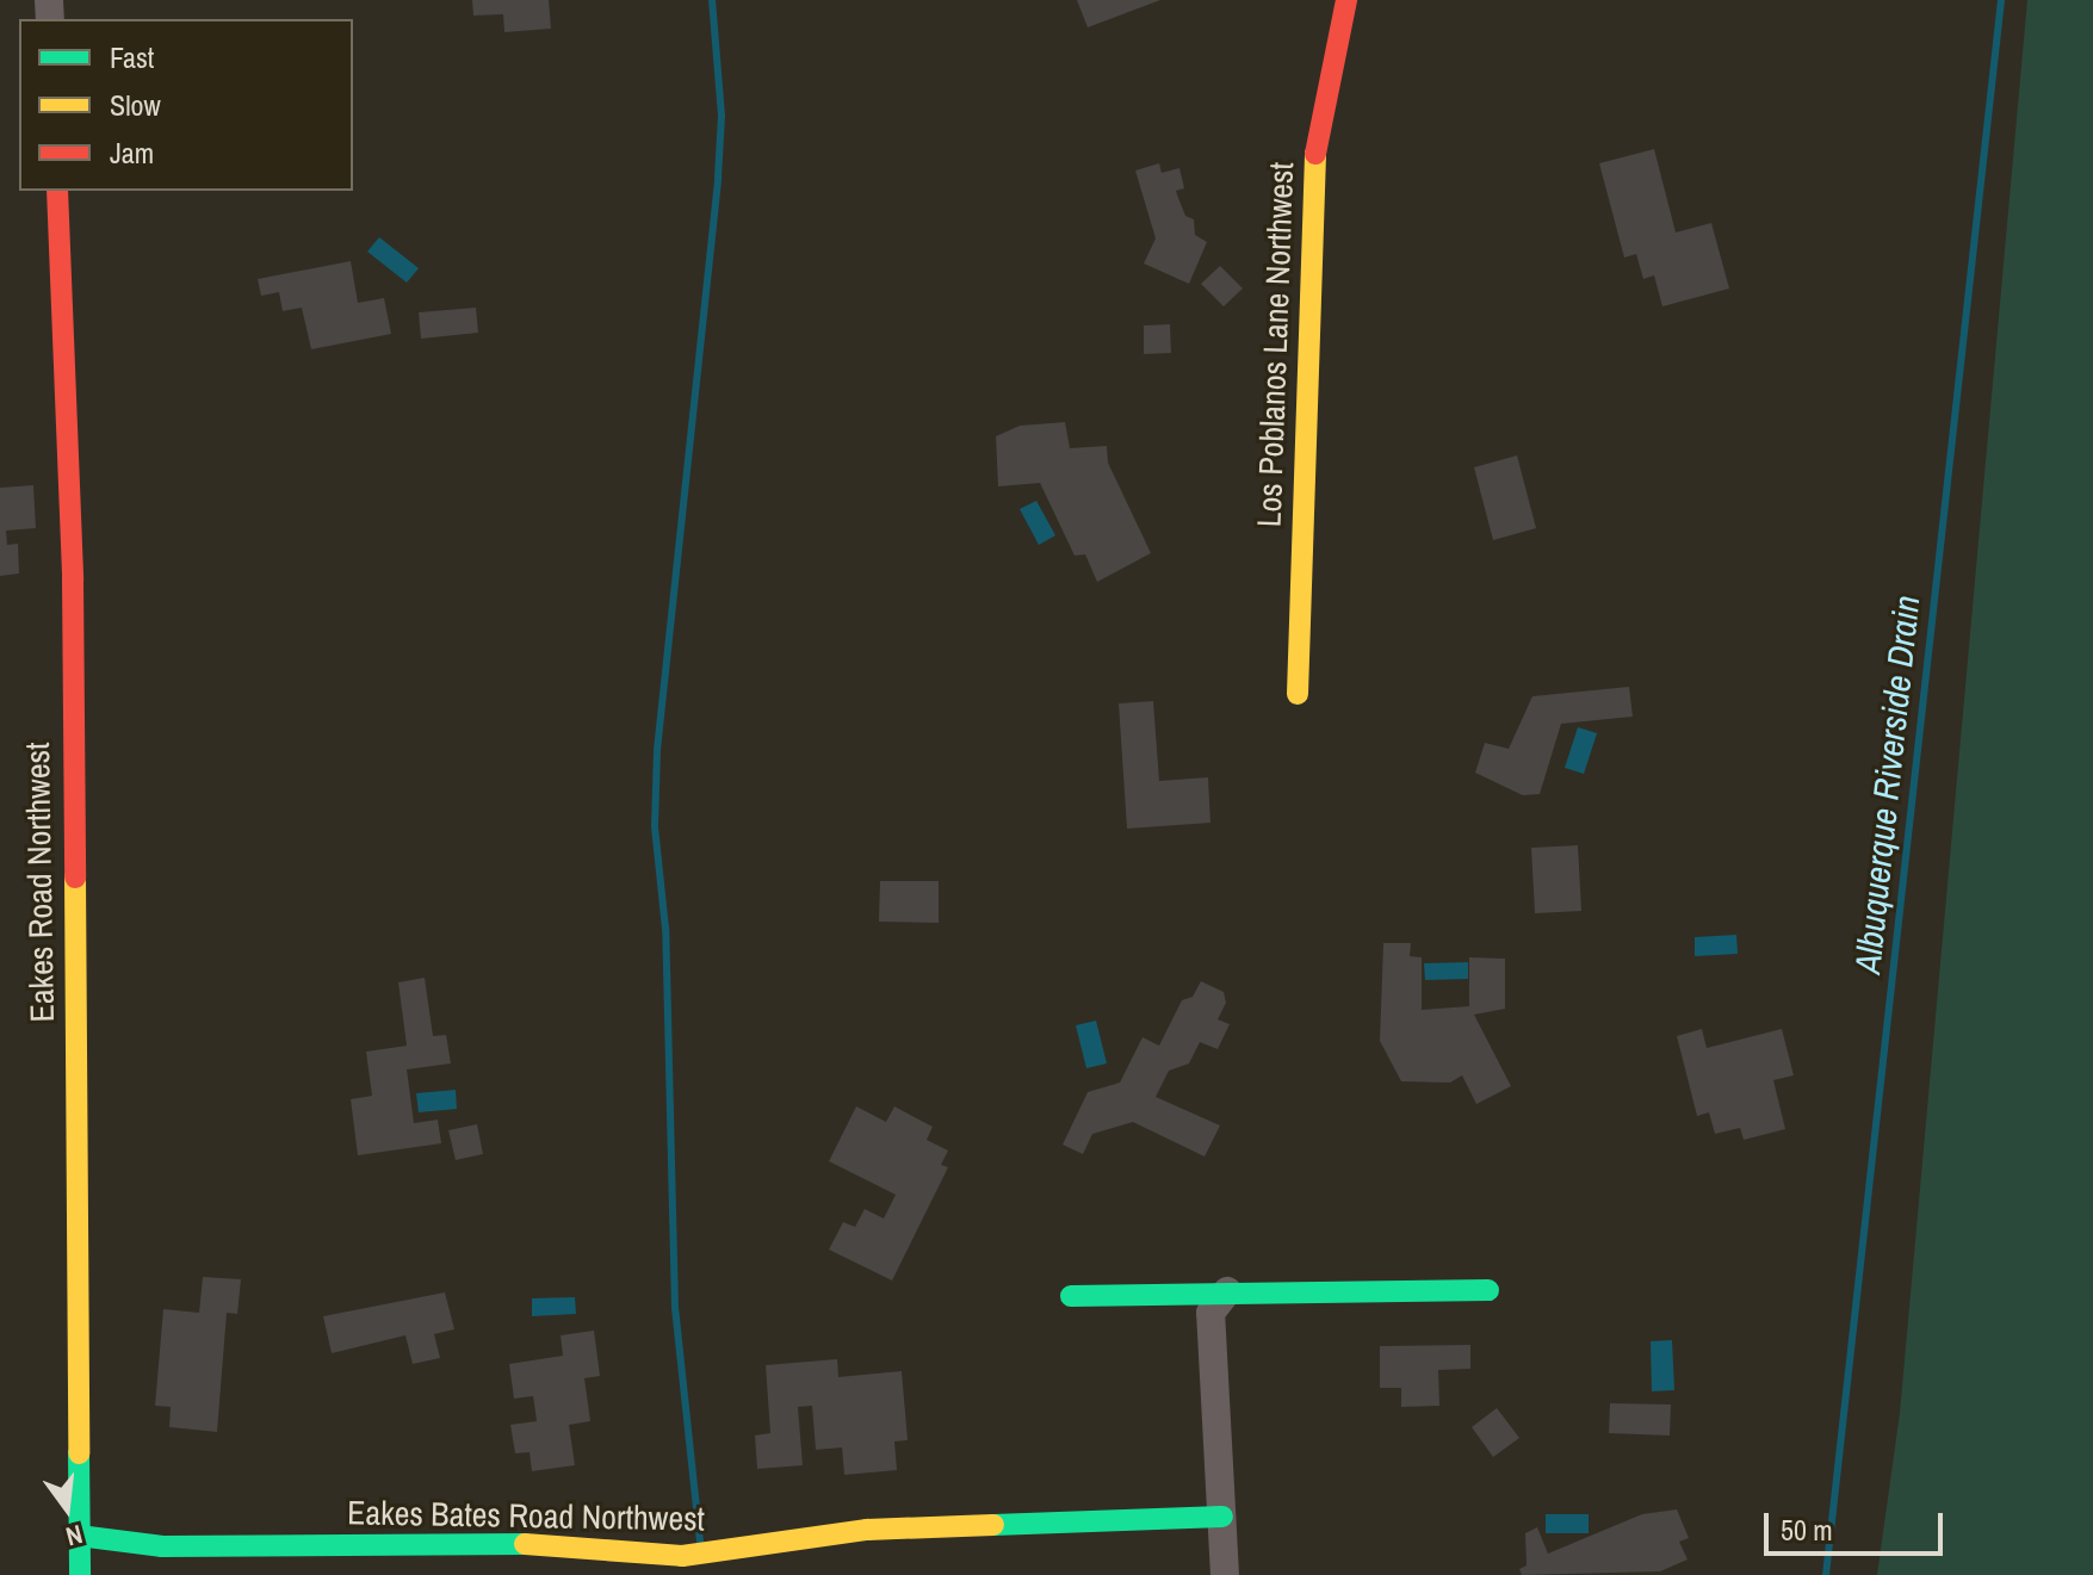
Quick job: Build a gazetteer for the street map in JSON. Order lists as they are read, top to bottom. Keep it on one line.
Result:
{"streets":{"street":["Los Poblanos Lane Northwest","Eakes Road Northwest","Eakes Bates Road Northwest"]},"crossings":[["Eakes Road Northwest","Eakes Bates Road Northwest"]],"water":["Albuquerque Riverside Drain"],"legend":["Fast","Slow","Jam"],"scale_bar":"50 m","north":"bottom"}
